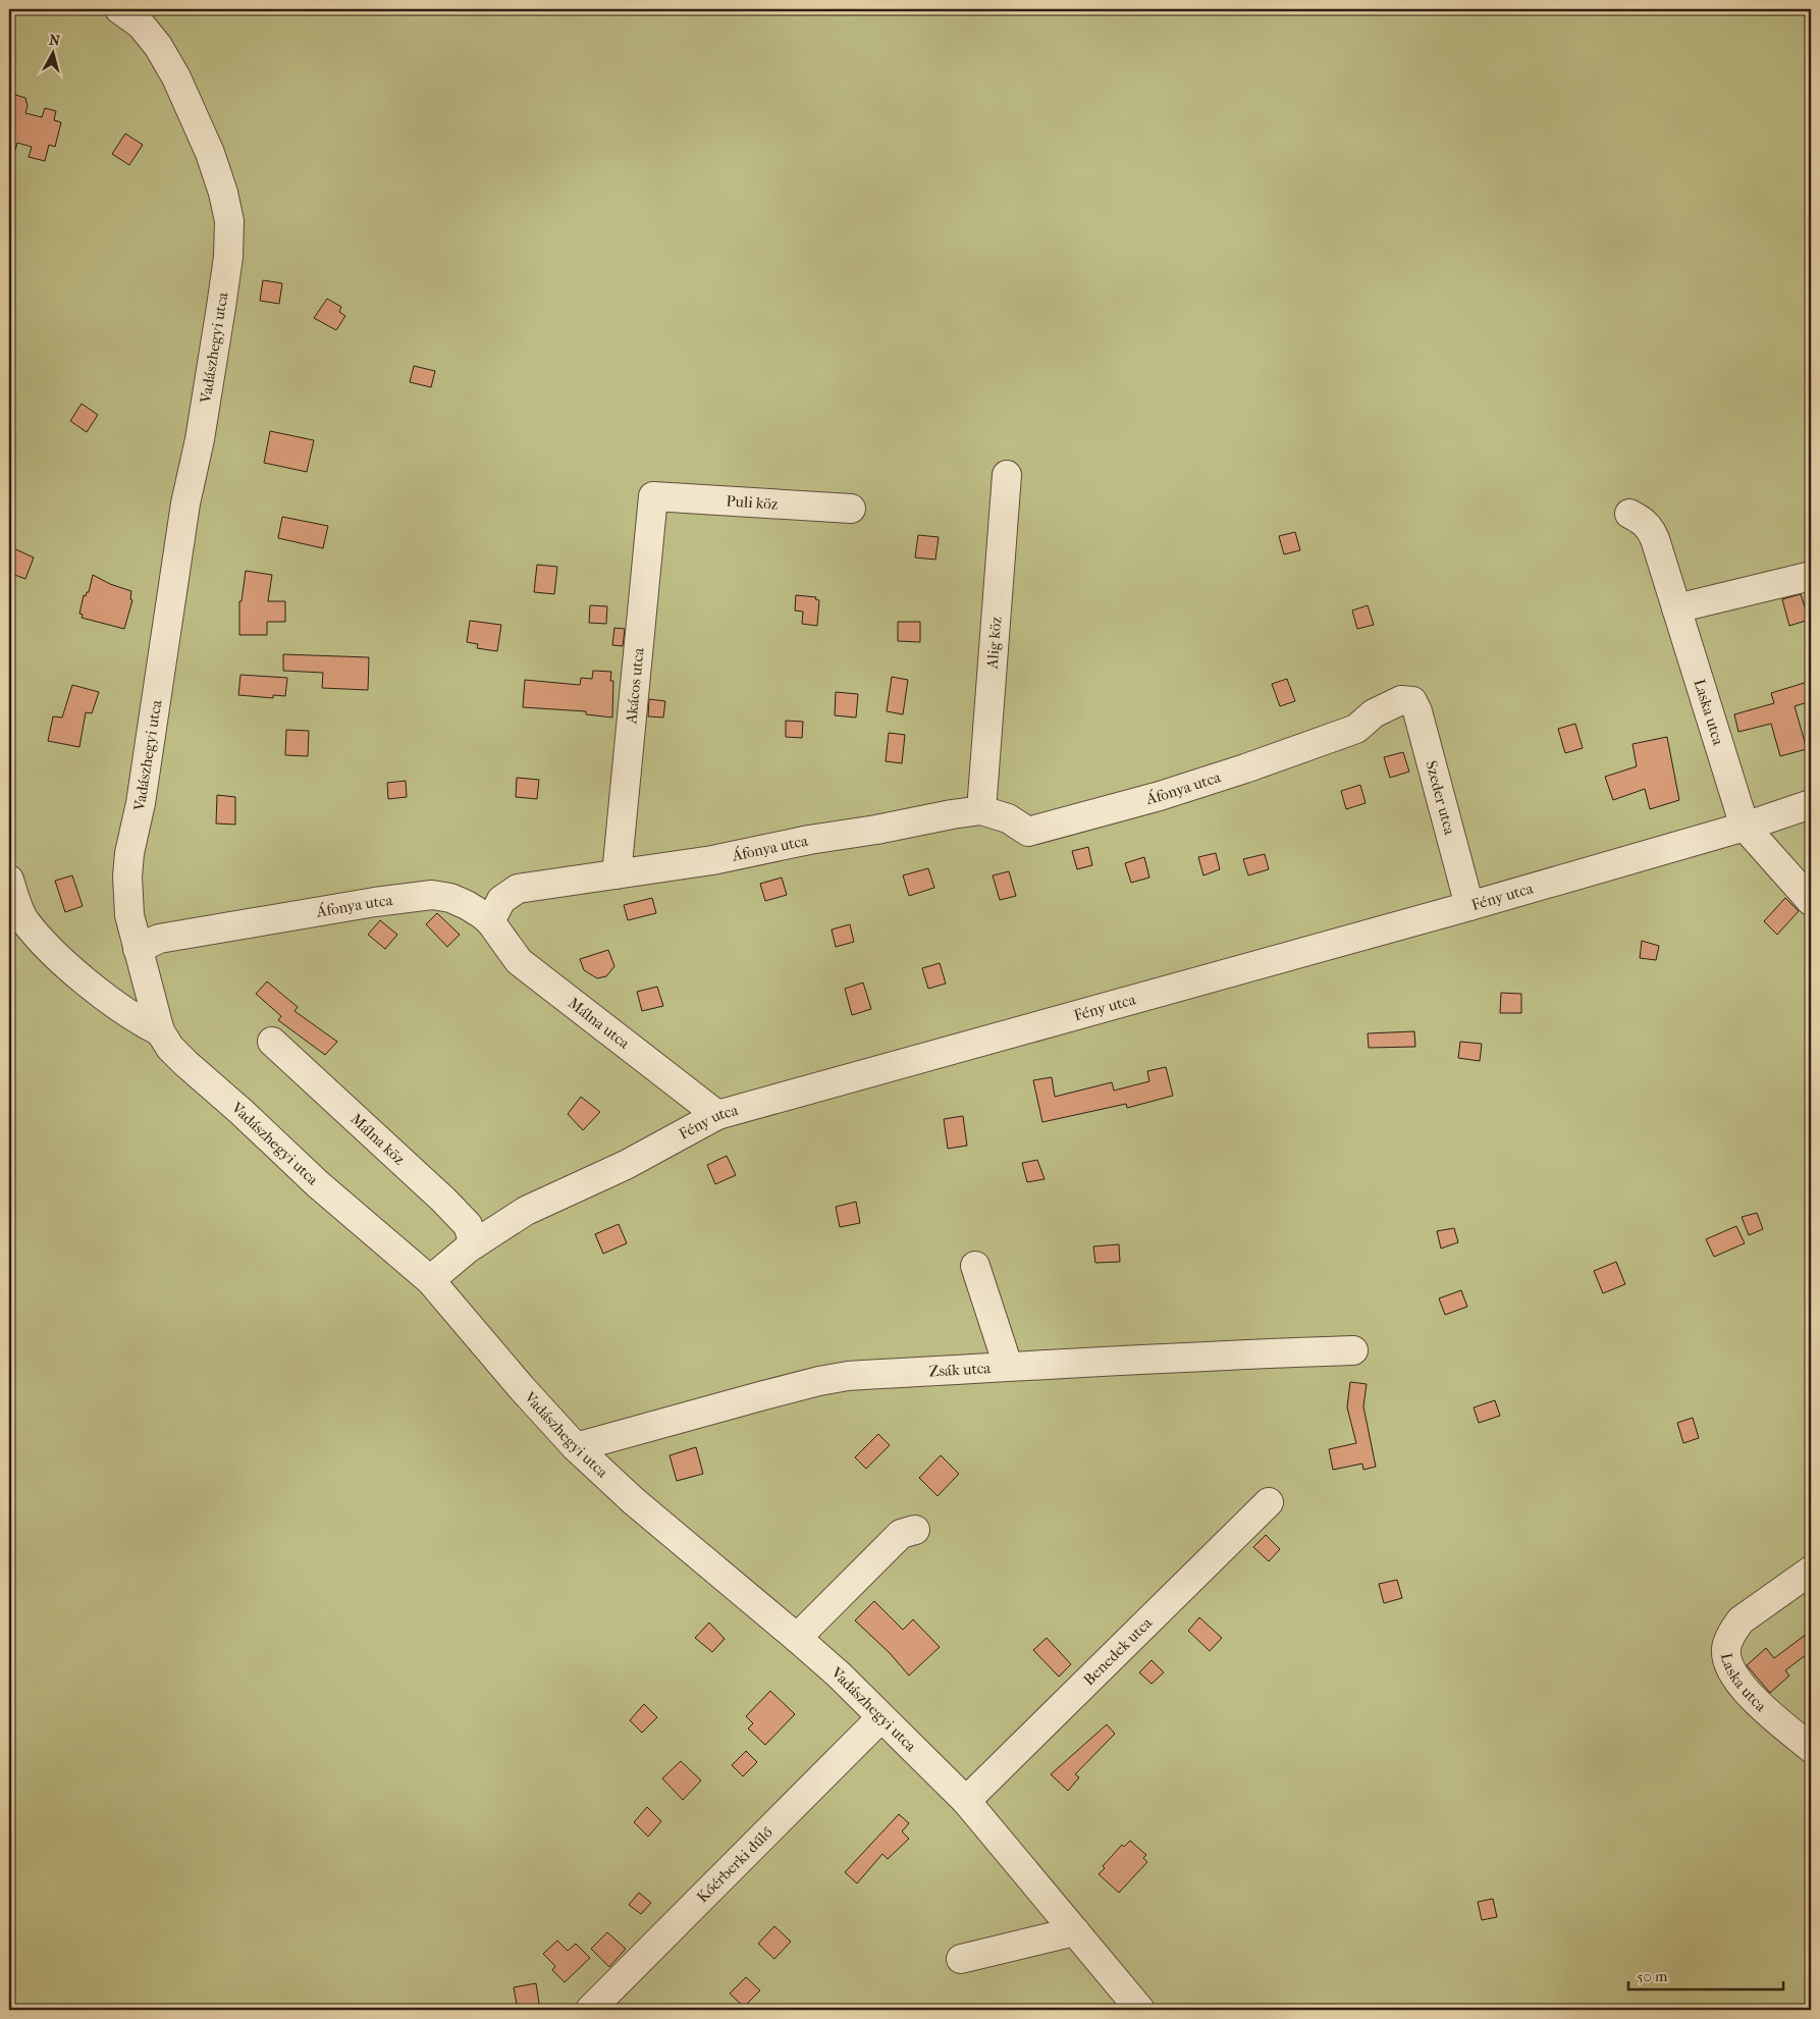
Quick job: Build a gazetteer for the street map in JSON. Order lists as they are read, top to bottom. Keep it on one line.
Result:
{"streets":{"street":["Vadászhegyi utca","Puli köz","Alig köz","Akácos utca","Laska utca","Áfonya utca","Szeder utca","Fény utca","Málna utca","Málna köz","Zsák utca","Benedek utca","Kőérberki dűlő"]},"crossings":[["Vadászhegyi utca","Áfonya utca"],["Vadászhegyi utca","Fény utca"],["Vadászhegyi utca","Zsák utca"],["Vadászhegyi utca","Benedek utca"],["Vadászhegyi utca","Kőérberki dűlő"],["Puli köz","Akácos utca"],["Alig köz","Áfonya utca"],["Akácos utca","Áfonya utca"],["Laska utca","Fény utca"],["Áfonya utca","Szeder utca"],["Áfonya utca","Málna utca"],["Szeder utca","Fény utca"],["Fény utca","Málna utca"],["Fény utca","Málna köz"]],"scale_bar":"50 m","north":"top"}
